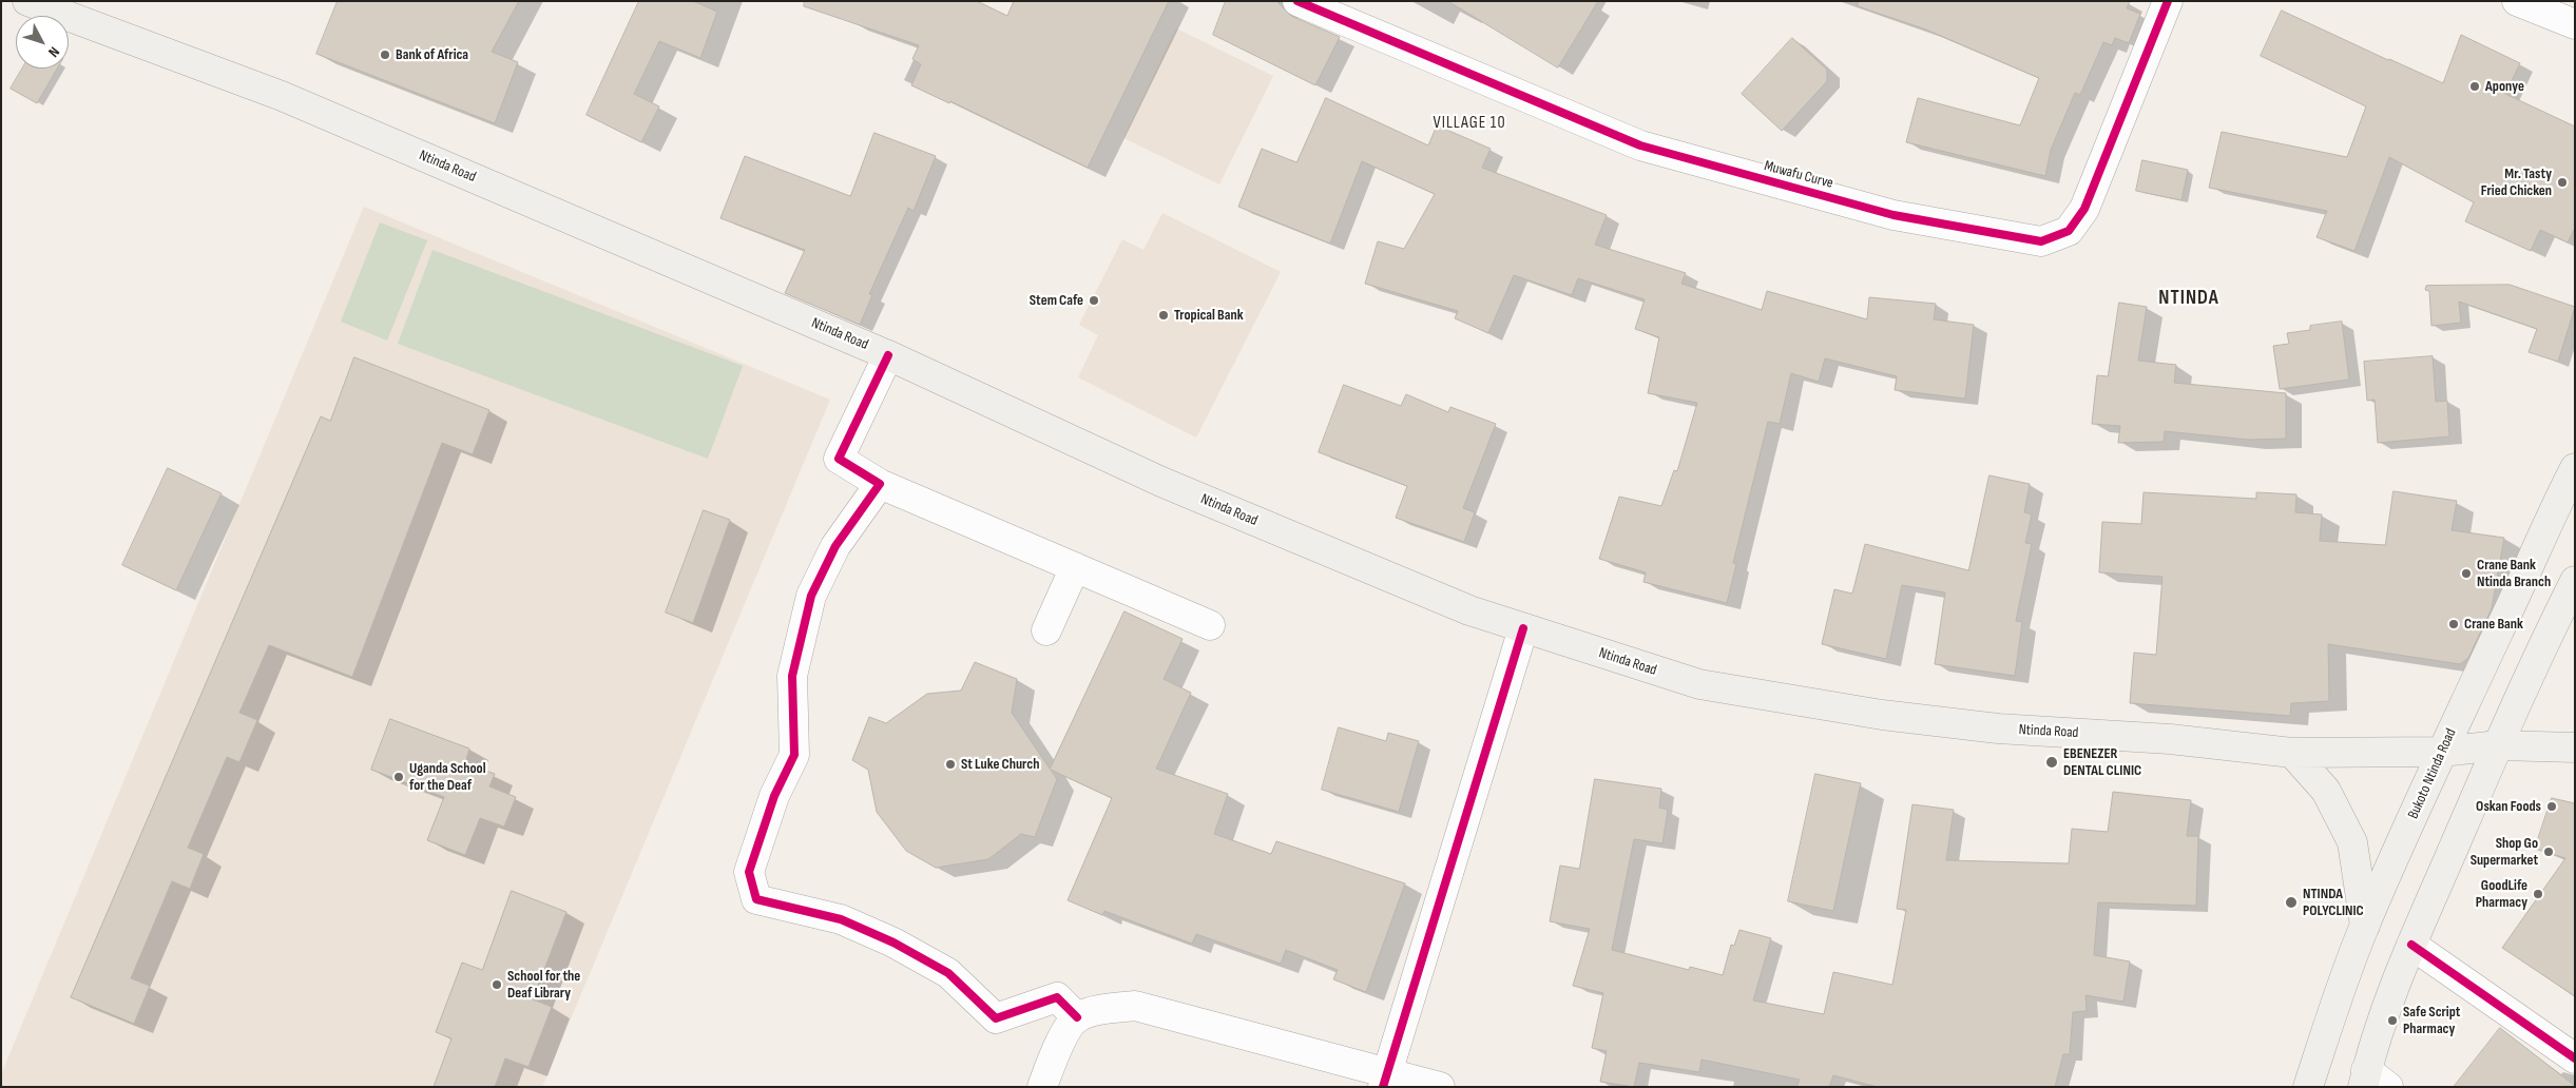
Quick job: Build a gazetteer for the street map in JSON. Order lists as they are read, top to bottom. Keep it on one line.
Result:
{"streets":{"main road":["Ntinda Road","Bukoto Ntinda Road"],"street":["Muwafu Curve"]},"crossings":[["Ntinda Road","Bukoto Ntinda Road"]],"districts":["VILLAGE 10","NTINDA"],"places":["Bank of Africa","Aponye","Mr. Tasty Fried Chicken","Stem Cafe","Tropical Bank","Crane Bank Ntinda Branch","Crane Bank","EBENEZER DENTAL CLINIC","St Luke Church","Uganda School for the Deaf","Oskan Foods","Shop Go Supermarket","GoodLife Pharmacy","NTINDA POLYCLINIC","School for the Deaf Library","Safe Script Pharmacy"],"north":"bottom right"}
